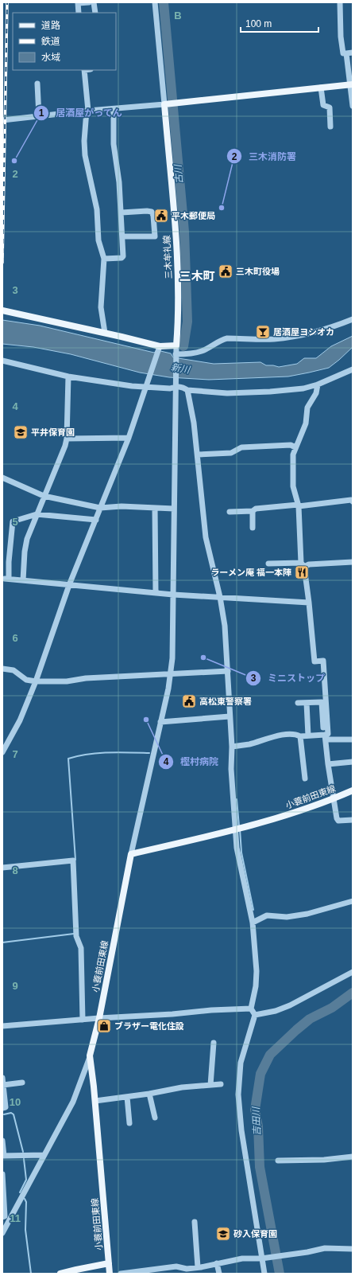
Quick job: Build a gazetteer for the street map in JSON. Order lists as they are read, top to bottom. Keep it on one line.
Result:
{"streets":{"main road":["三木牟礼線","小蓑前田東線"]},"districts":["三木町"],"water":["古川","新川","吉田川"],"places":{"other":["居酒屋がってん","三木消防署","ミニストップ","樫村病院"],"public building":["平木郵便局","三木町役場","高松東警察署"],"bar":["居酒屋ヨシオカ"],"school or university":["平井保育園","砂入保育園"],"restaurant":["ラーメン庵 福一本陣"],"shop":["ブラザー電化住設"]},"legend":["道路","鉄道","水域"],"scale_bar":"100 m","grid":{"columns":["B"],"rows":["2","3","4","5","6","7","8","9","10","11"]}}
